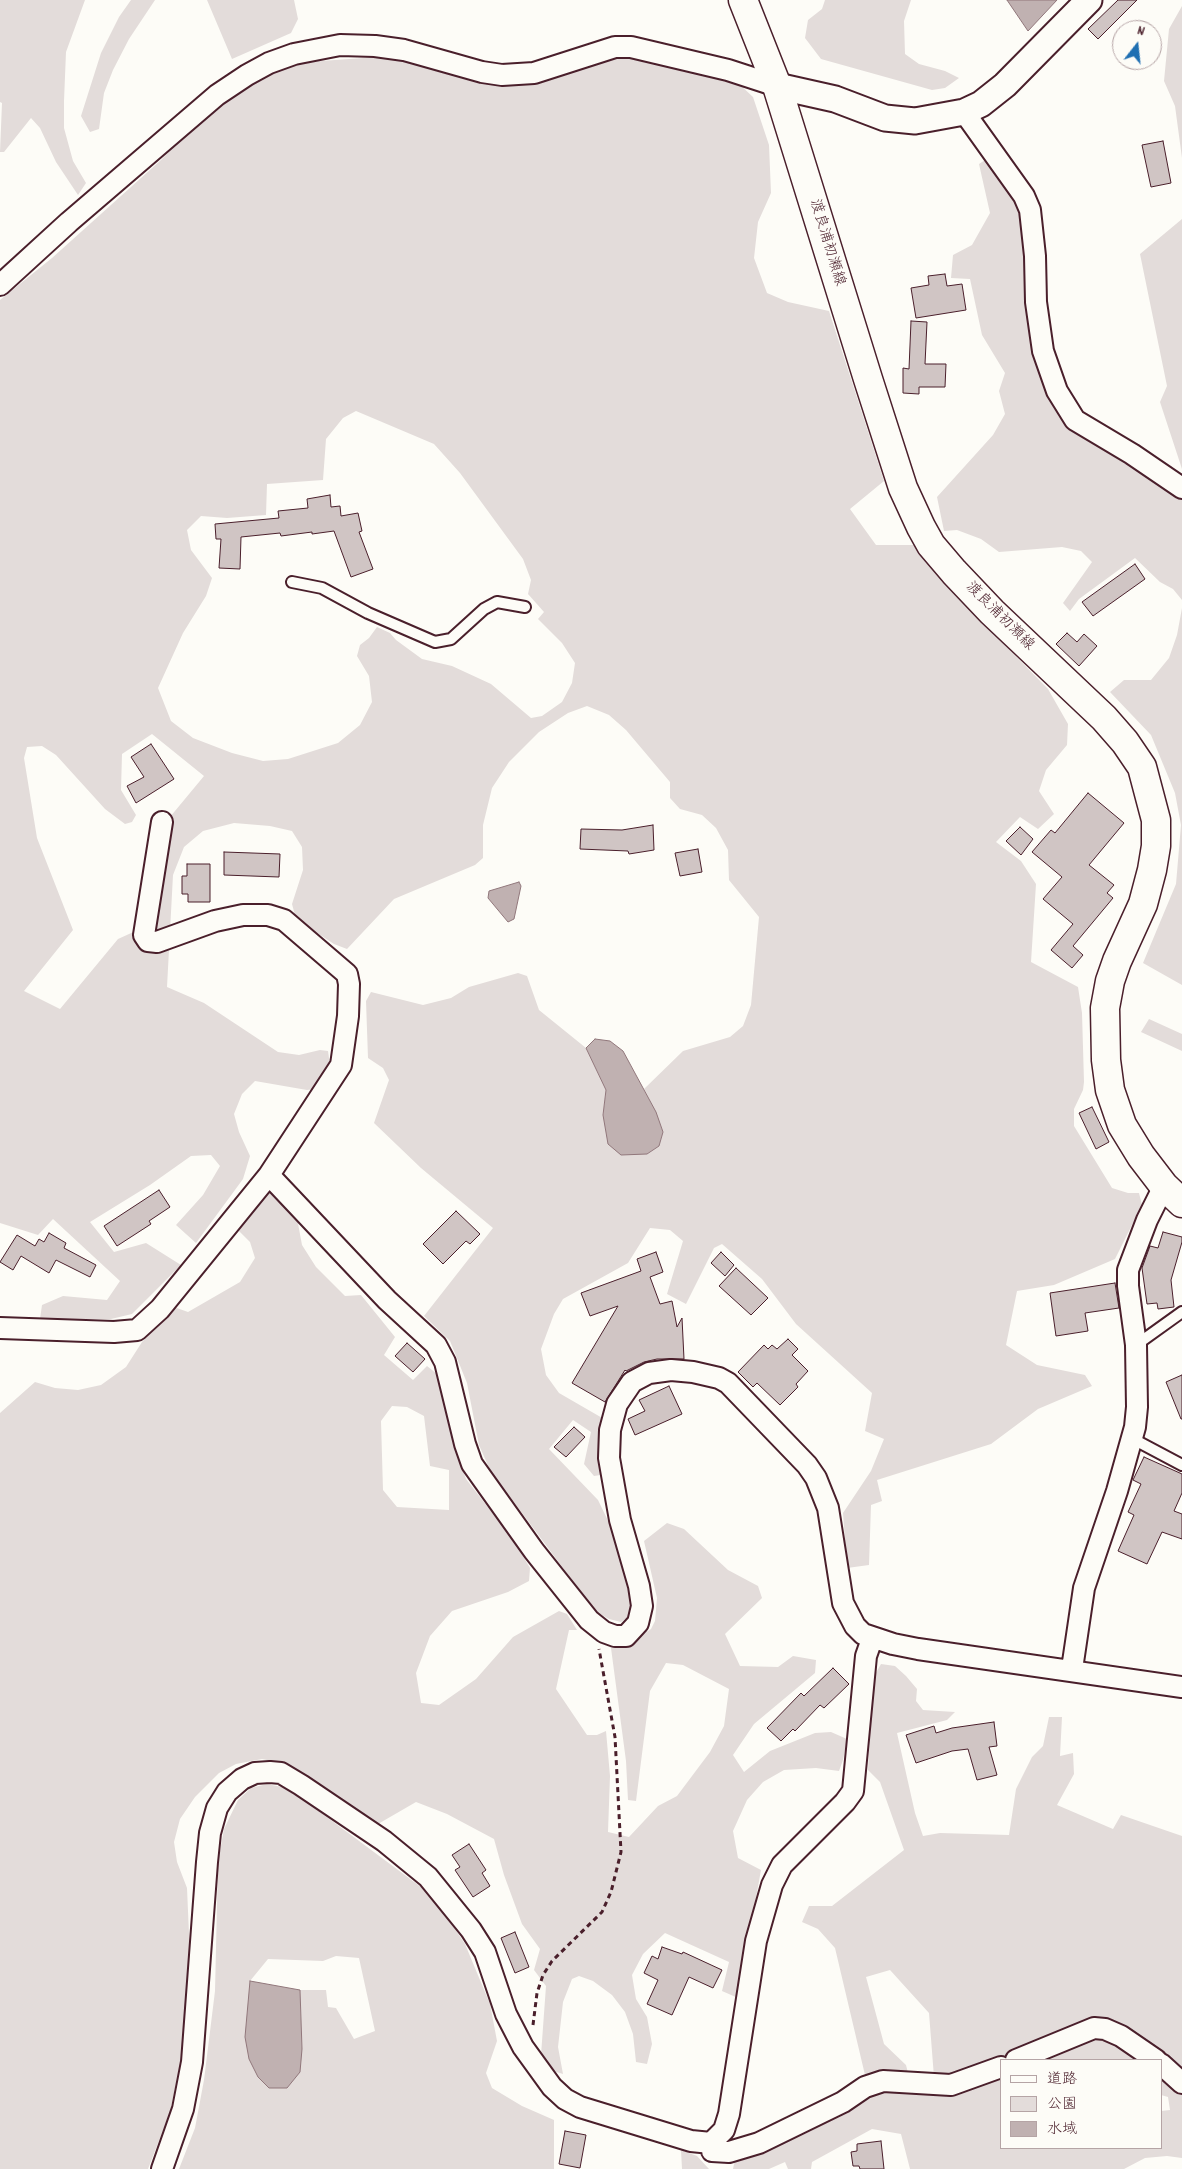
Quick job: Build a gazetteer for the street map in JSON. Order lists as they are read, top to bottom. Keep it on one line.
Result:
{"streets":{"main road":["渡良浦初瀬線"]},"legend":["道路","公園","水域"],"north":"top"}
